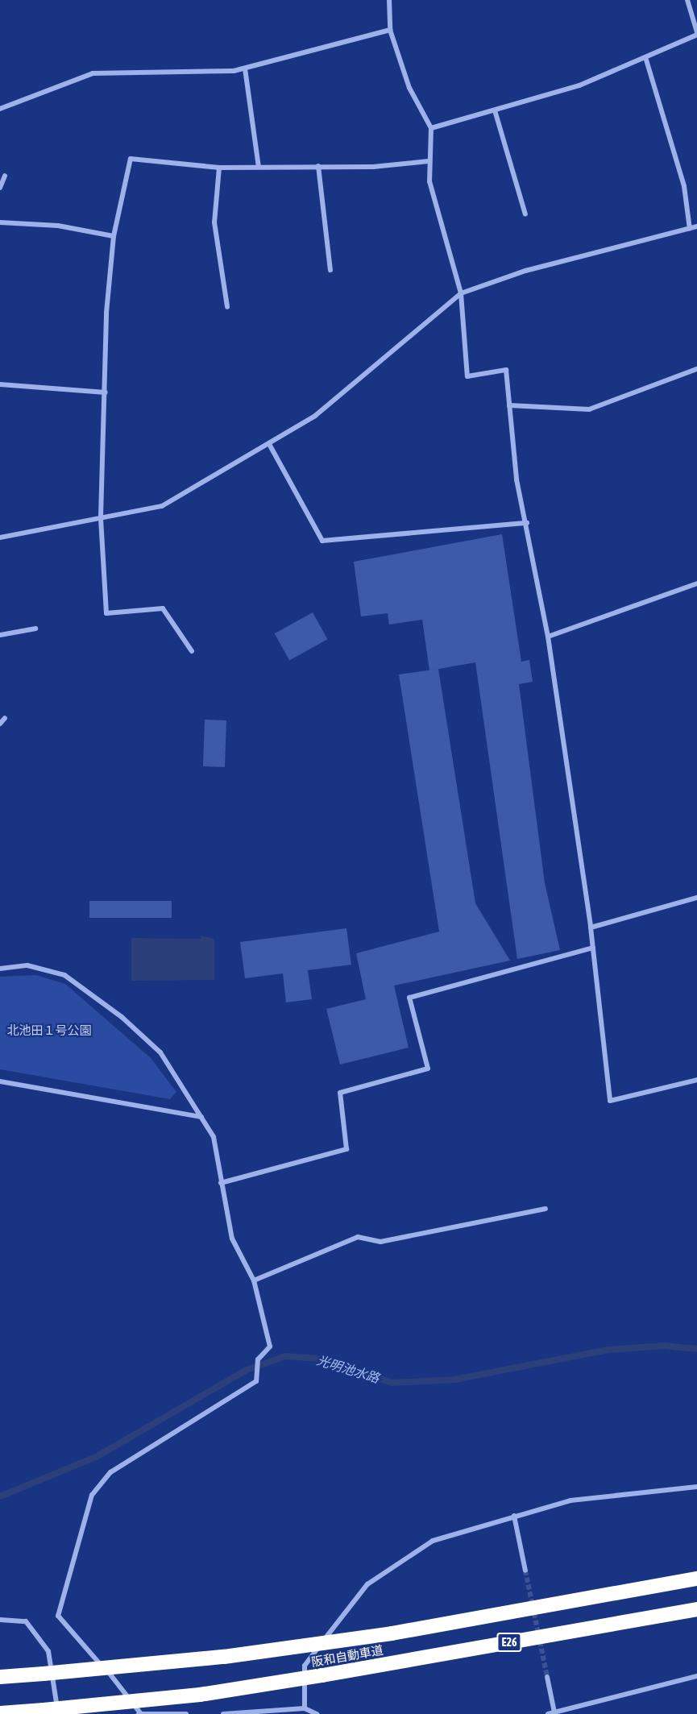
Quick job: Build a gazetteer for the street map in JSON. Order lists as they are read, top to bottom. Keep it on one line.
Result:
{"streets":{"highway":["E26","阪和自動車道"]},"water":["光明池水路"],"parks":["北池田１号公園"]}
